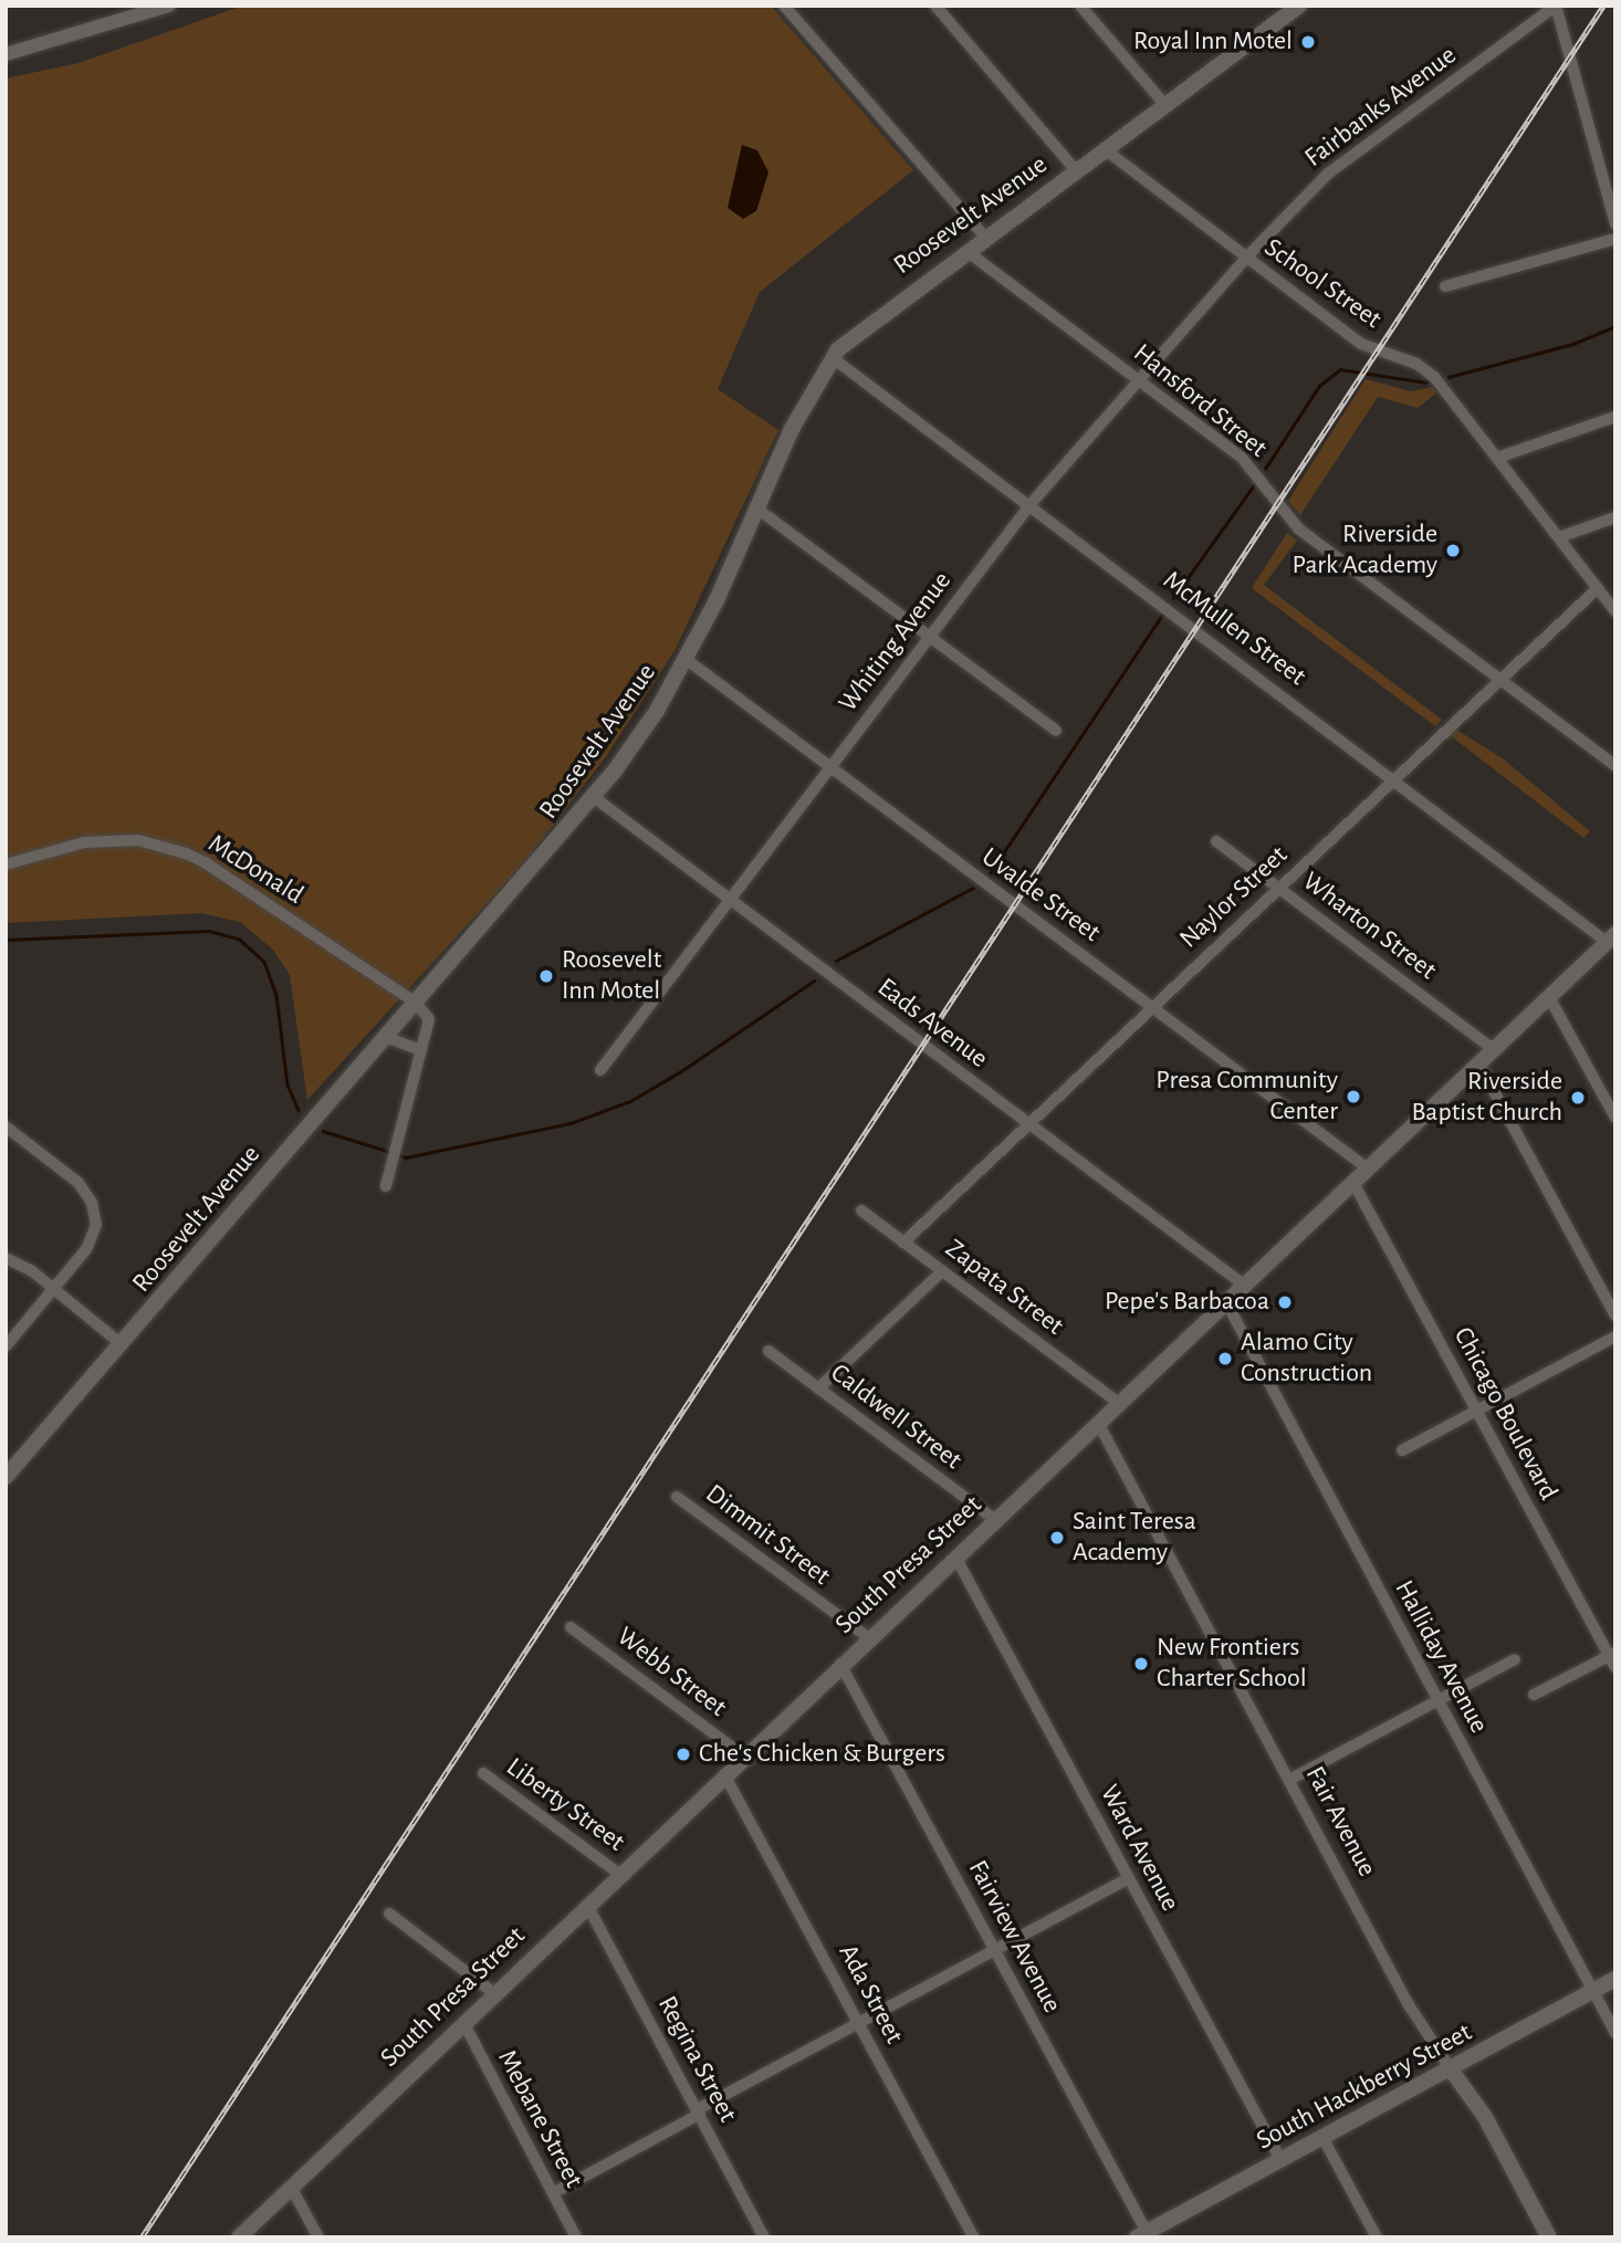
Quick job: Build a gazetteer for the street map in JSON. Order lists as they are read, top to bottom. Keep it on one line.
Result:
{"streets":{"main road":["Roosevelt Avenue","South Presa Street","Fair Avenue","South Hackberry Street"],"street":["Fairbanks Avenue","School Street","Hansford Street","McMullen Street","Whiting Avenue","McDonald","Uvalde Street","Naylor Street","Wharton Street","Eads Avenue","Zapata Street","Chicago Boulevard","Caldwell Street","Dimmit Street","Halliday Avenue","Webb Street","Liberty Street","Ward Avenue","Fairview Avenue","Ada Street","Regina Street","Mebane Street"]},"crossings":[["Fairbanks Avenue","School Street"],["Fairbanks Avenue","Whiting Avenue"],["Roosevelt Avenue","School Street"],["Roosevelt Avenue","Hansford Street"],["Roosevelt Avenue","McMullen Street"],["Roosevelt Avenue","McDonald"],["Roosevelt Avenue","Uvalde Street"],["Roosevelt Avenue","Eads Avenue"],["School Street","Whiting Avenue"],["School Street","Naylor Street"],["Hansford Street","Whiting Avenue"],["Hansford Street","Naylor Street"],["McMullen Street","Whiting Avenue"],["McMullen Street","Naylor Street"],["McMullen Street","South Presa Street"],["Whiting Avenue","Uvalde Street"],["Whiting Avenue","Eads Avenue"],["Uvalde Street","Naylor Street"],["Uvalde Street","South Presa Street"],["Naylor Street","Wharton Street"],["Naylor Street","Eads Avenue"],["Naylor Street","Zapata Street"],["Wharton Street","South Presa Street"],["Eads Avenue","South Presa Street"],["Zapata Street","South Presa Street"],["Chicago Boulevard","South Presa Street"],["Caldwell Street","South Presa Street"],["Dimmit Street","South Presa Street"],["South Presa Street","Halliday Avenue"],["South Presa Street","Webb Street"],["South Presa Street","Liberty Street"],["South Presa Street","Fair Avenue"],["South Presa Street","Ward Avenue"],["South Presa Street","Fairview Avenue"],["South Presa Street","Ada Street"],["South Presa Street","Regina Street"],["South Presa Street","Mebane Street"],["Halliday Avenue","South Hackberry Street"],["Fair Avenue","South Hackberry Street"],["Ward Avenue","South Hackberry Street"],["Fairview Avenue","South Hackberry Street"]],"places":["Royal Inn Motel","Riverside Park Academy","Roosevelt Inn Motel","Presa Community Center","Riverside Baptist Church","Pepe's Barbacoa","Alamo City Construction","Saint Teresa Academy","New Frontiers Charter School","Che's Chicken & Burgers"]}
